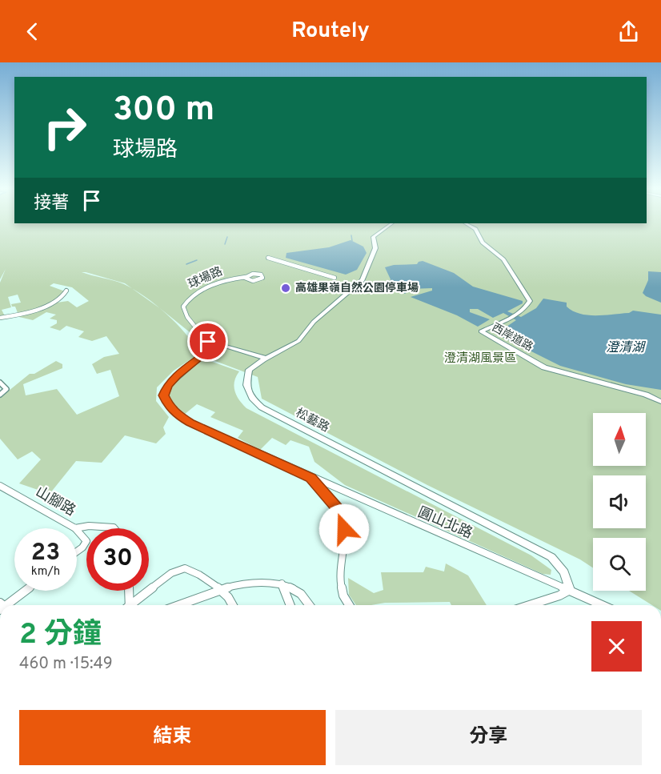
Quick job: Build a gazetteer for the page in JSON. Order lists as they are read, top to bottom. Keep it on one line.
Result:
{"streets":{"street":["球場路","西岸道路","松藝路","山腳路","圓山北路"]},"crossings":[["球場路","圓山北路"],["松藝路","圓山北路"]],"water":["澄清湖"],"parks":["澄清湖風景區"],"places":["高雄果嶺自然公園停車場"],"north":"top","page":{"header":"Routely","turn":["300 m","球場路"],"then":"接著","speed":"23 km/h","limit":"30","heading":["2 分鐘","460 m · 15:49"],"buttons":["結束","分享"]}}
